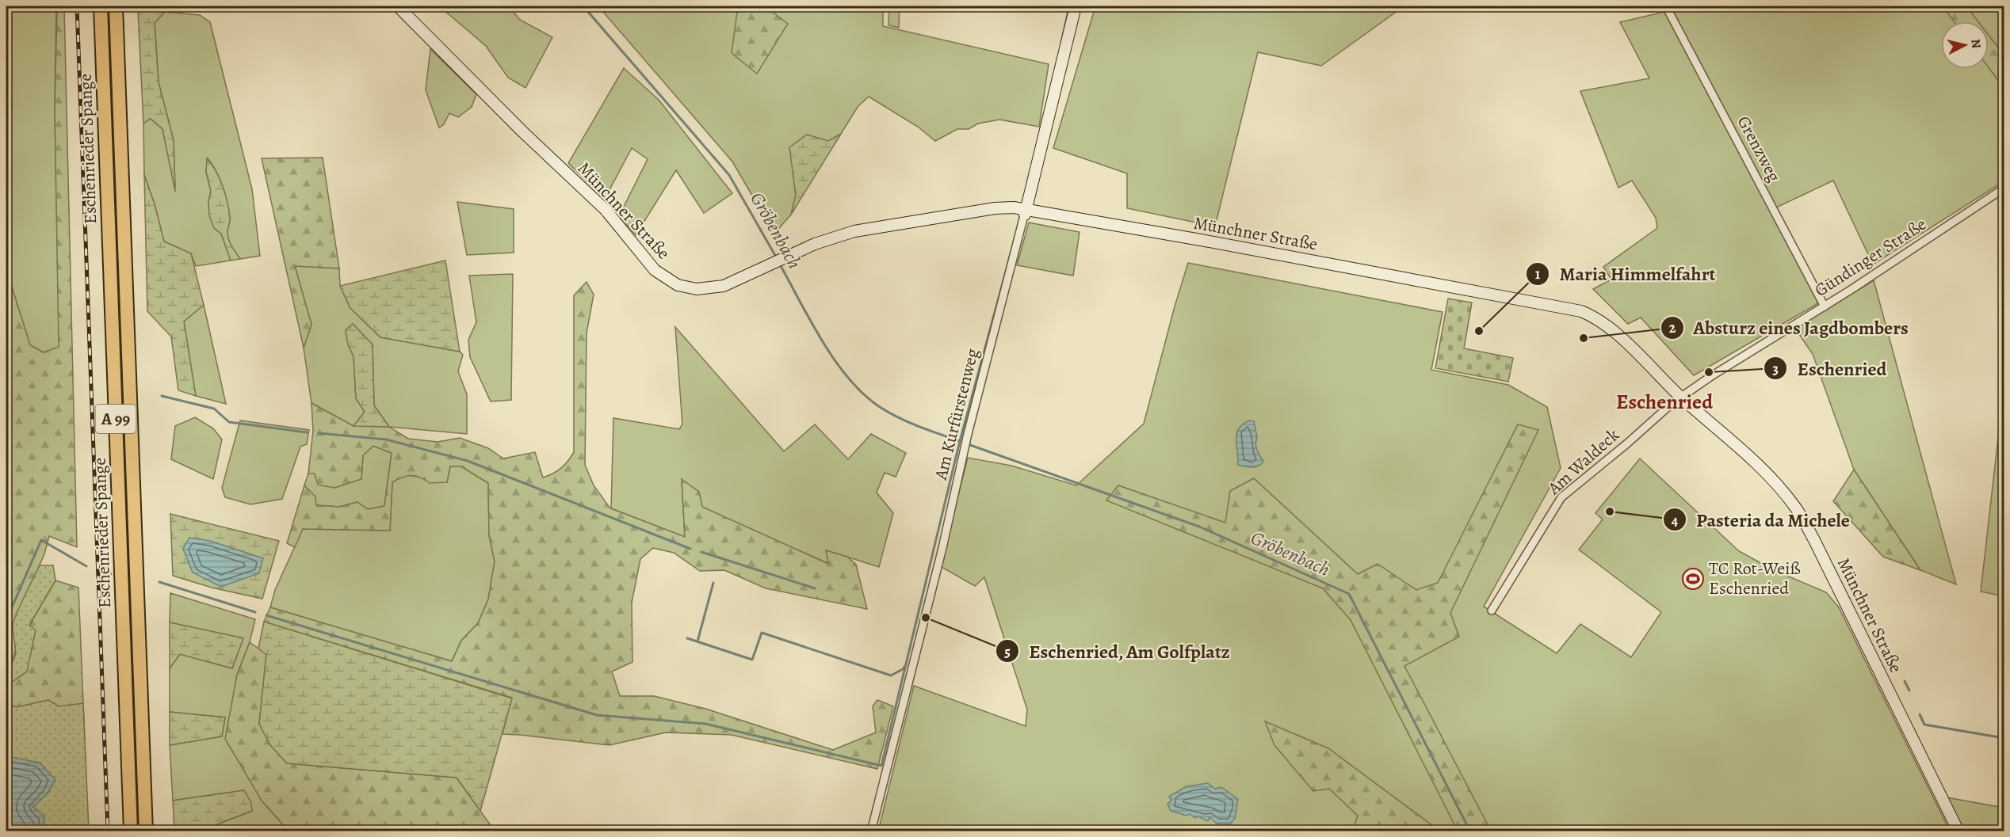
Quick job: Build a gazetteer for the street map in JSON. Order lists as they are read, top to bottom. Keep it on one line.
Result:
{"streets":{"highway":["Eschenrieder Spange","A 99"],"street":["Grenzweg","Münchner Straße","Gündinger Straße","Am Kurfürstenweg","Am Waldeck"]},"crossings":[["Grenzweg","Gündinger Straße"],["Münchner Straße","Gündinger Straße"],["Münchner Straße","Am Kurfürstenweg"],["Münchner Straße","Am Waldeck"],["Gündinger Straße","Am Waldeck"]],"districts":["Eschenried"],"water":["Gröbenbach"],"places":{"other":["Maria Himmelfahrt","Absturz eines Jagdbombers","Eschenried","Pasteria da Michele","Eschenried, Am Golfplatz"],"sports":["TC Rot-Weiß Eschenried"]},"north":"right"}
